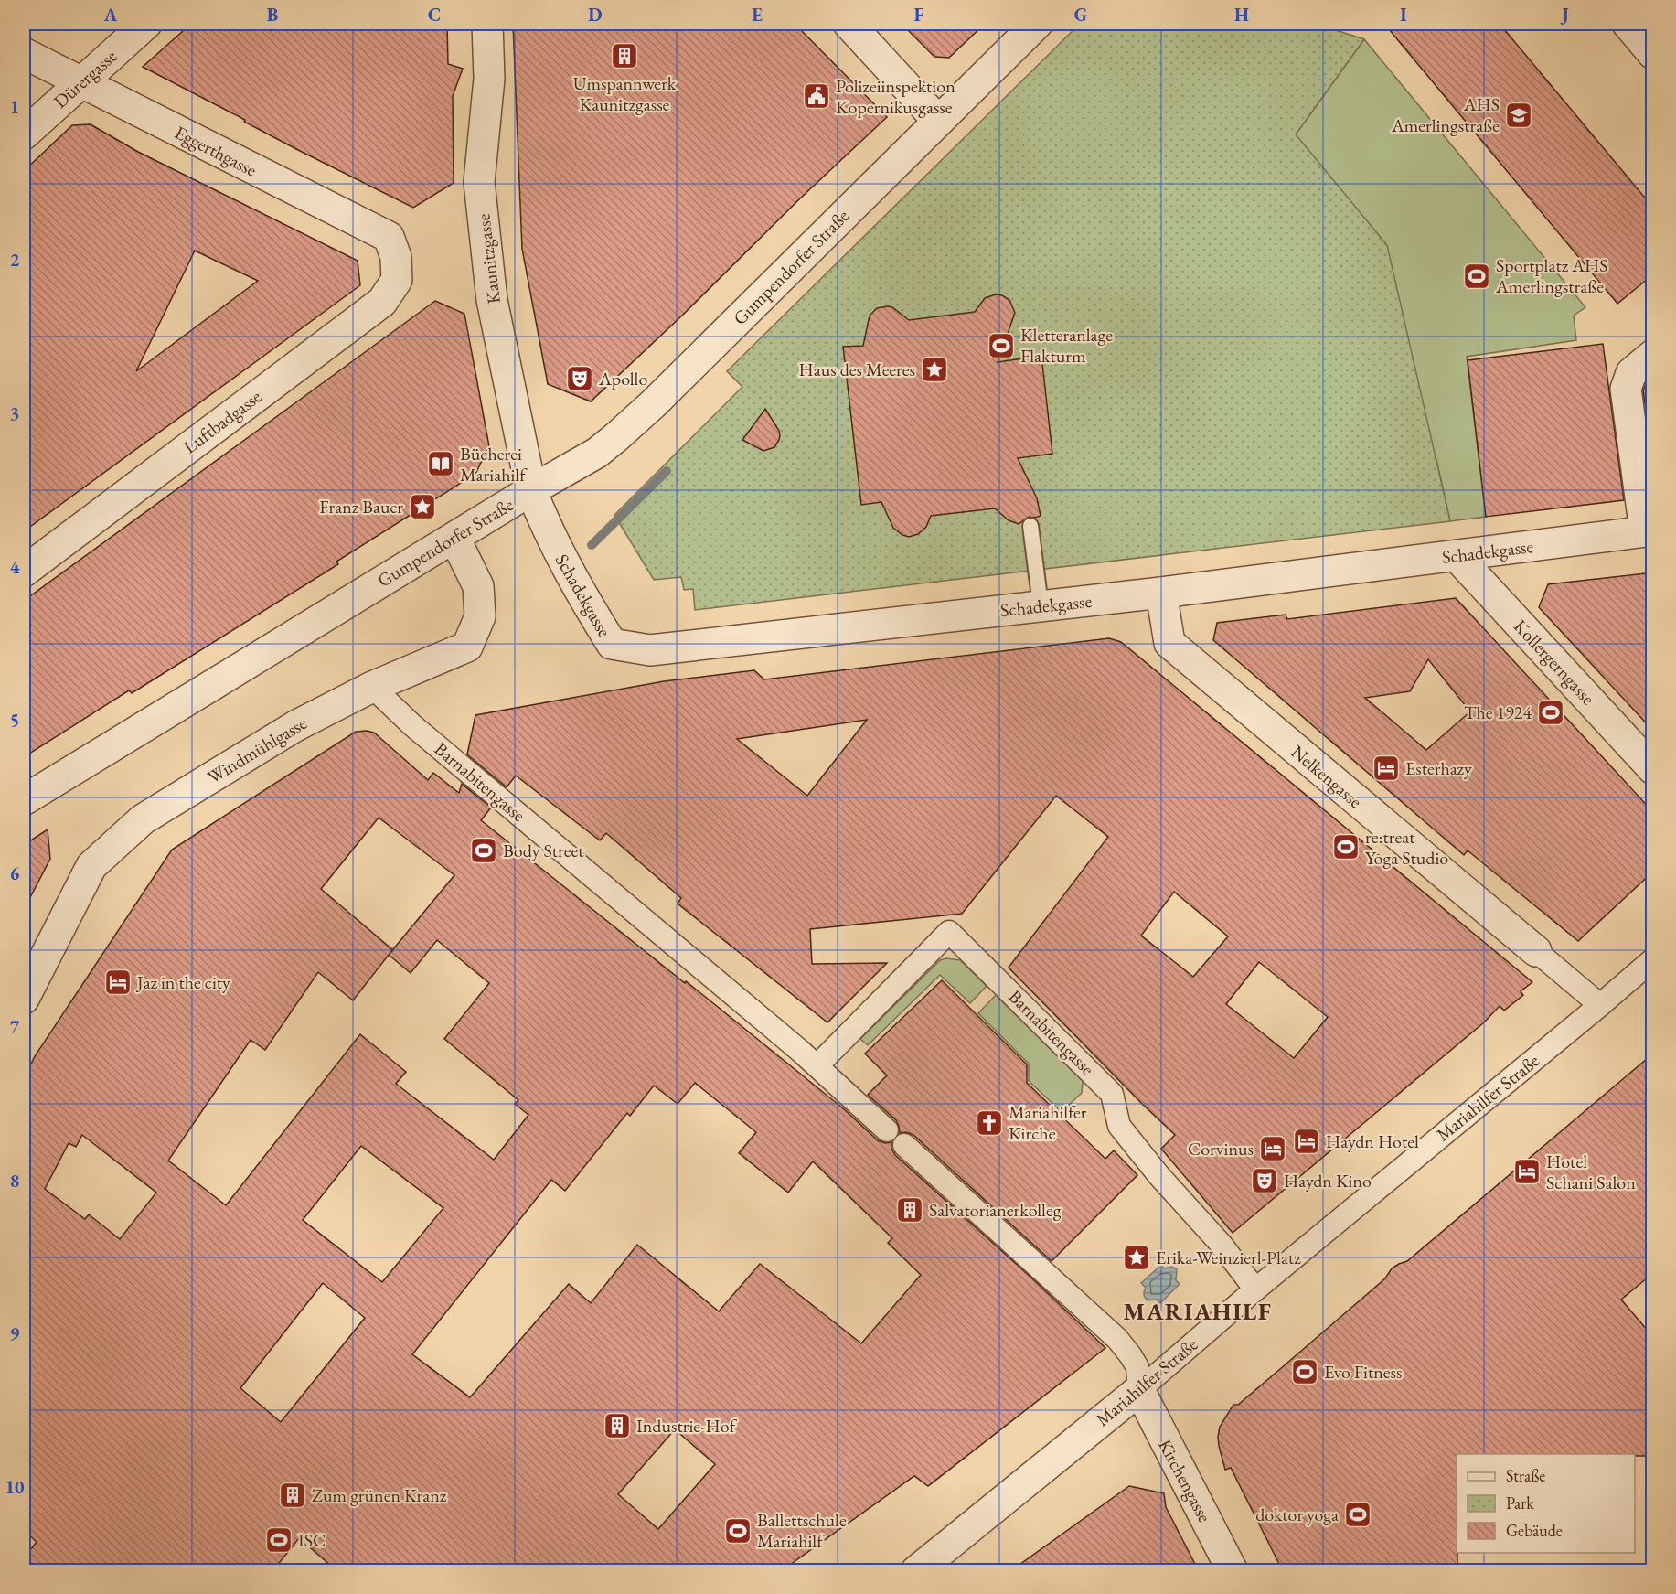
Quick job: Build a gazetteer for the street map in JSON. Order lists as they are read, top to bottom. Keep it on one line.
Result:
{"streets":{"street":["Dürergasse","Eggerthgasse","Kaunitzgasse","Gumpendorfer Straße","Luftbadgasse","Schadekgasse","Kollergerngasse","Windmühlgasse","Nelkengasse","Barnabitengasse","Mariahilfer Straße","Kirchengasse"]},"crossings":[["Dürergasse","Eggerthgasse"],["Eggerthgasse","Luftbadgasse"],["Kaunitzgasse","Gumpendorfer Straße"],["Kaunitzgasse","Schadekgasse"],["Gumpendorfer Straße","Schadekgasse"],["Gumpendorfer Straße","Windmühlgasse"],["Schadekgasse","Kollergerngasse"],["Schadekgasse","Nelkengasse"],["Windmühlgasse","Barnabitengasse"],["Nelkengasse","Mariahilfer Straße"],["Barnabitengasse","Mariahilfer Straße"],["Mariahilfer Straße","Kirchengasse"]],"districts":["MARIAHILF"],"places":{"building":["Umspannwerk Kaunitzgasse","Salvatorianerkolleg","Industrie-Hof","Zum grünen Kranz"],"public building":["Polizeiinspektion Kopernikusgasse"],"school or university":["AHS Amerlingstraße"],"sports":["Sportplatz AHS Amerlingstraße","Kletteranlage Flakturm","The 1924","re:treat Yoga Studio","Body Street","Evo Fitness","doktor yoga","Ballettschule Mariahilf","ISC"],"place":["Haus des Meeres","Franz Bauer","Erika-Weinzierl-Platz"],"theatre":["Apollo","Haydn Kino"],"library":["Bücherei Mariahilf"],"hotel":["Esterhazy","Jaz in the city","Haydn Hotel","Corvinus","Hotel Schani Salon"],"church":["Mariahilfer Kirche"]},"legend":["Straße","Park","Gebäude"],"grid":{"columns":["A","B","C","D","E","F","G","H","I","J"],"rows":["1","2","3","4","5","6","7","8","9","10"]}}
